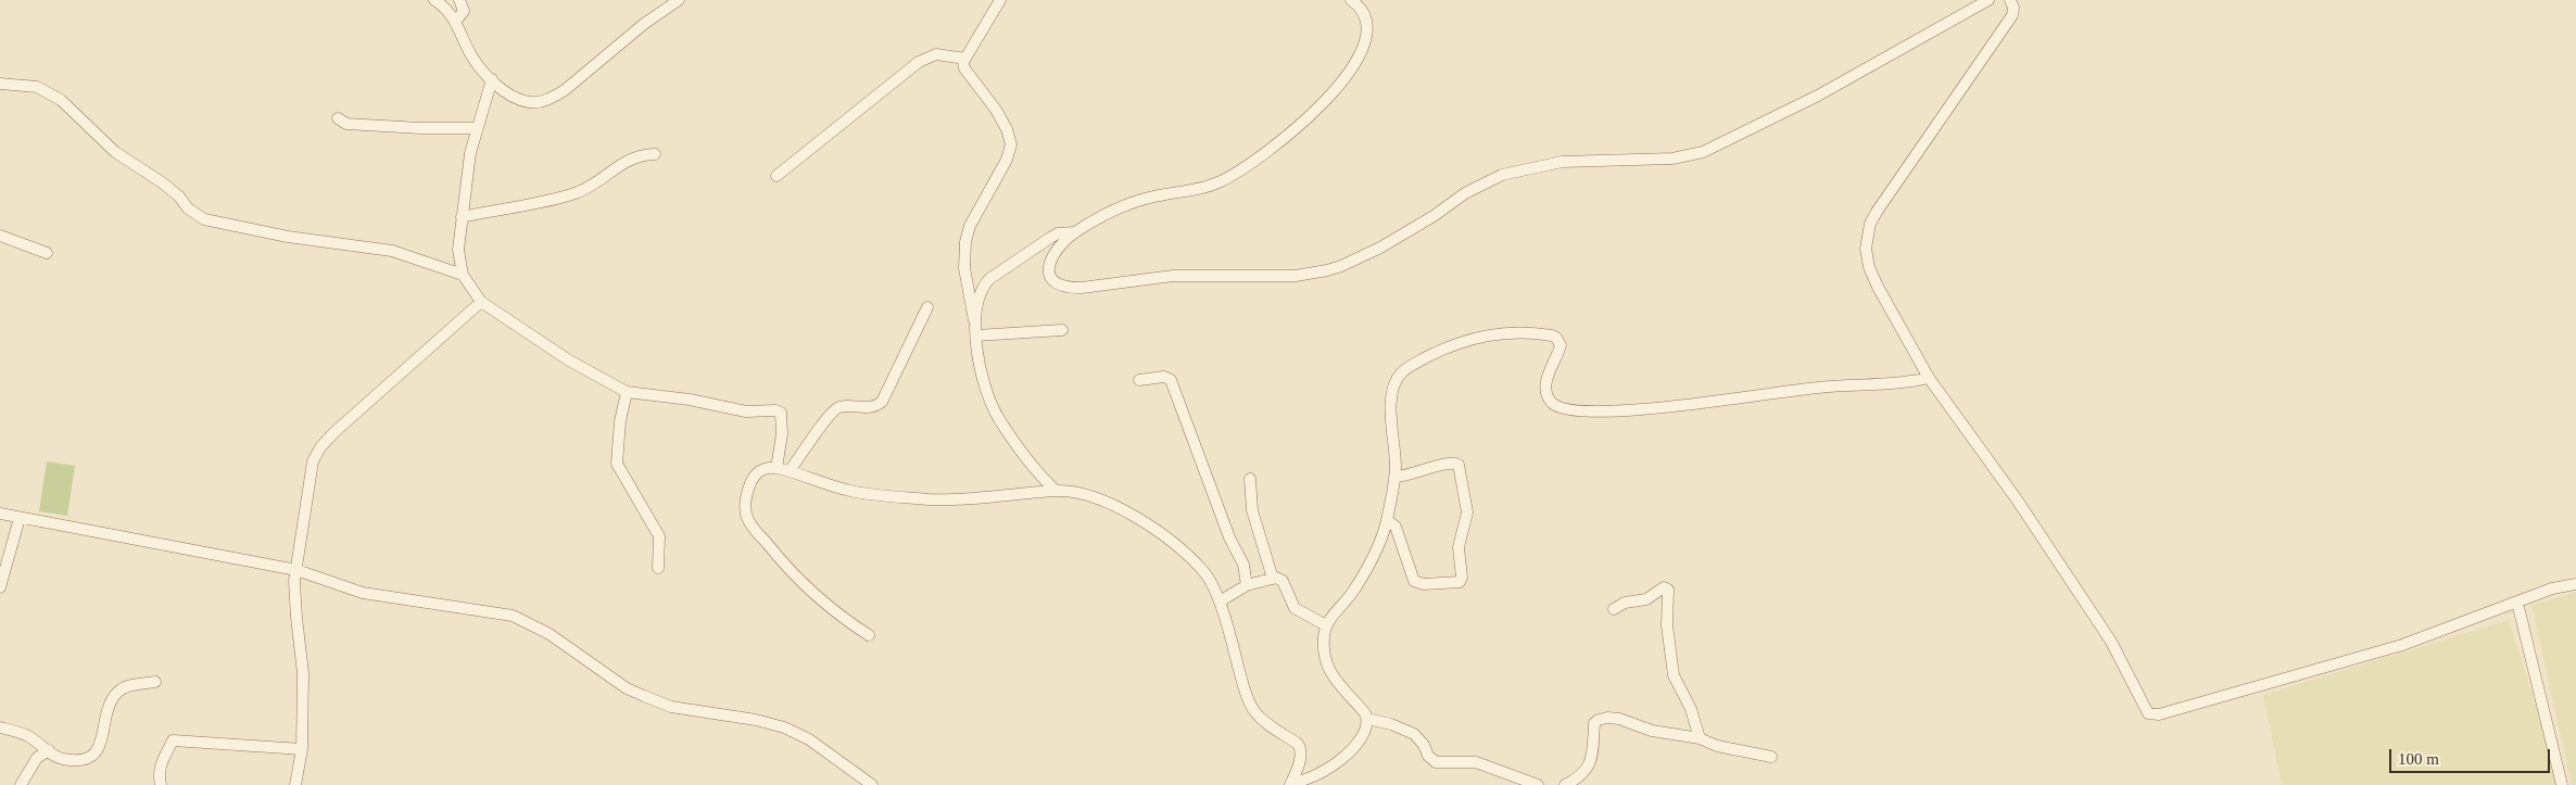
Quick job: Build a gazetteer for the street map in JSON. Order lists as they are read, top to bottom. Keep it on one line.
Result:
{"scale_bar":"100 m"}
